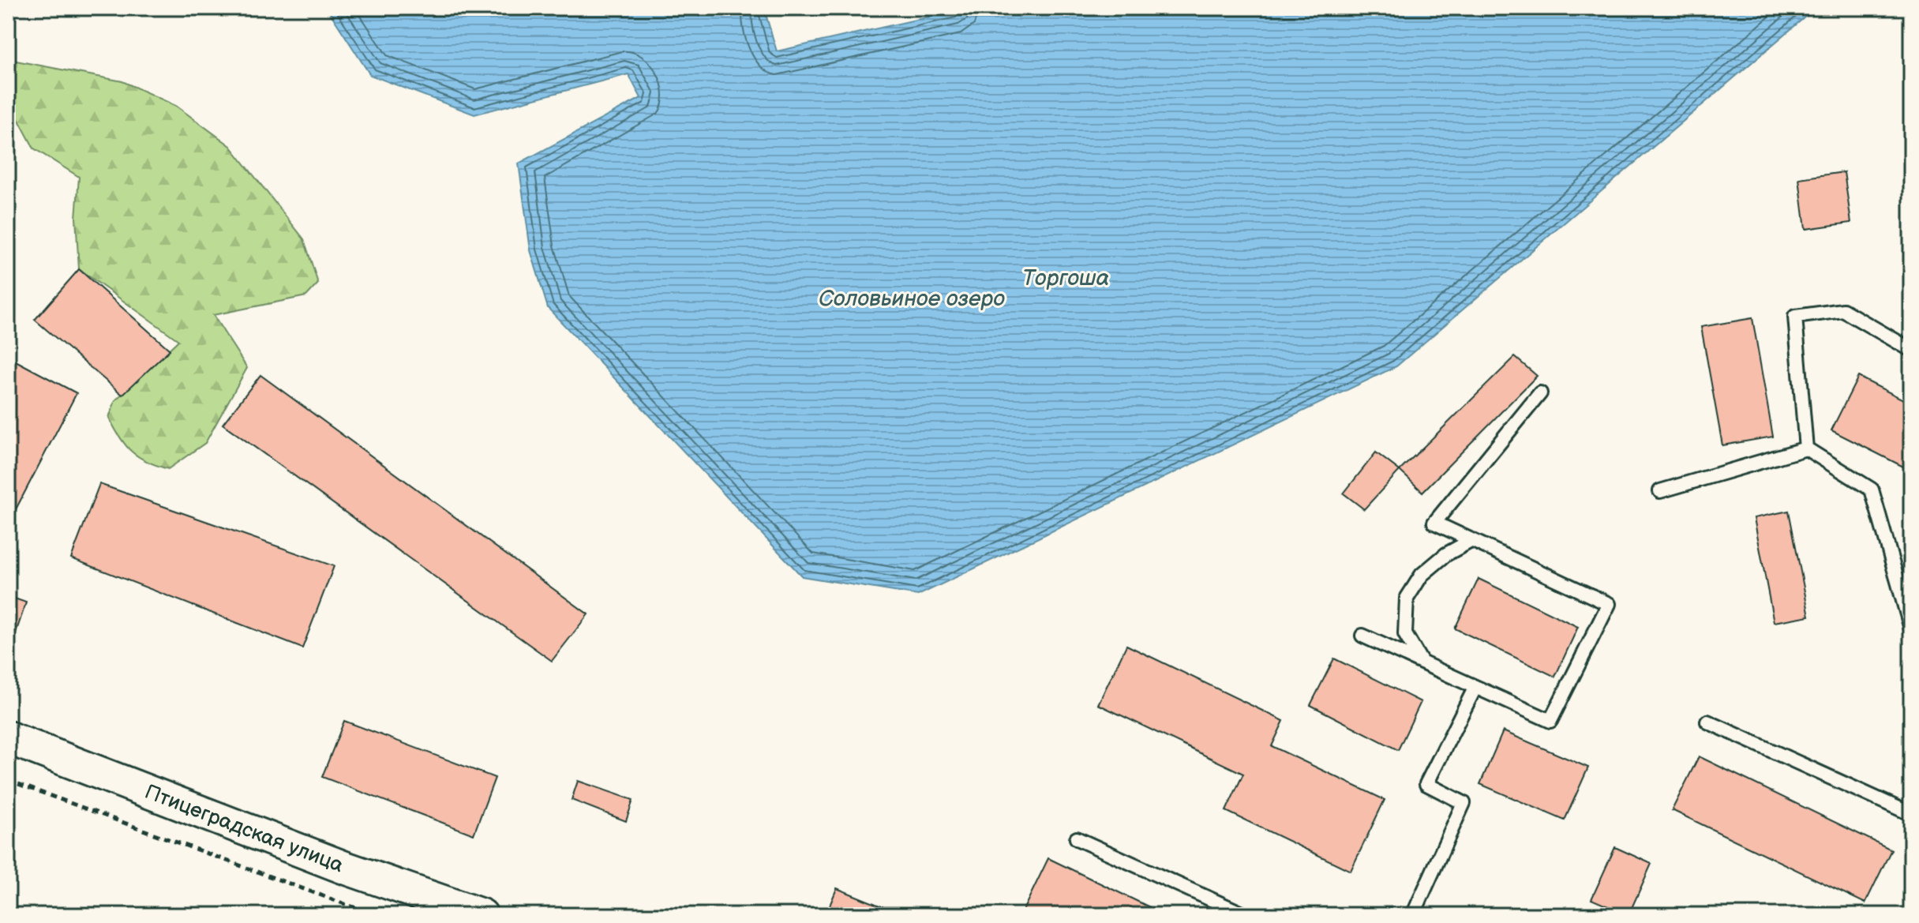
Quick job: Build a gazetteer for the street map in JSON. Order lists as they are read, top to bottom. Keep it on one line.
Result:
{"streets":{"street":["Птицеградская улица"]},"water":["Торгоша","Соловьиное озеро"]}
